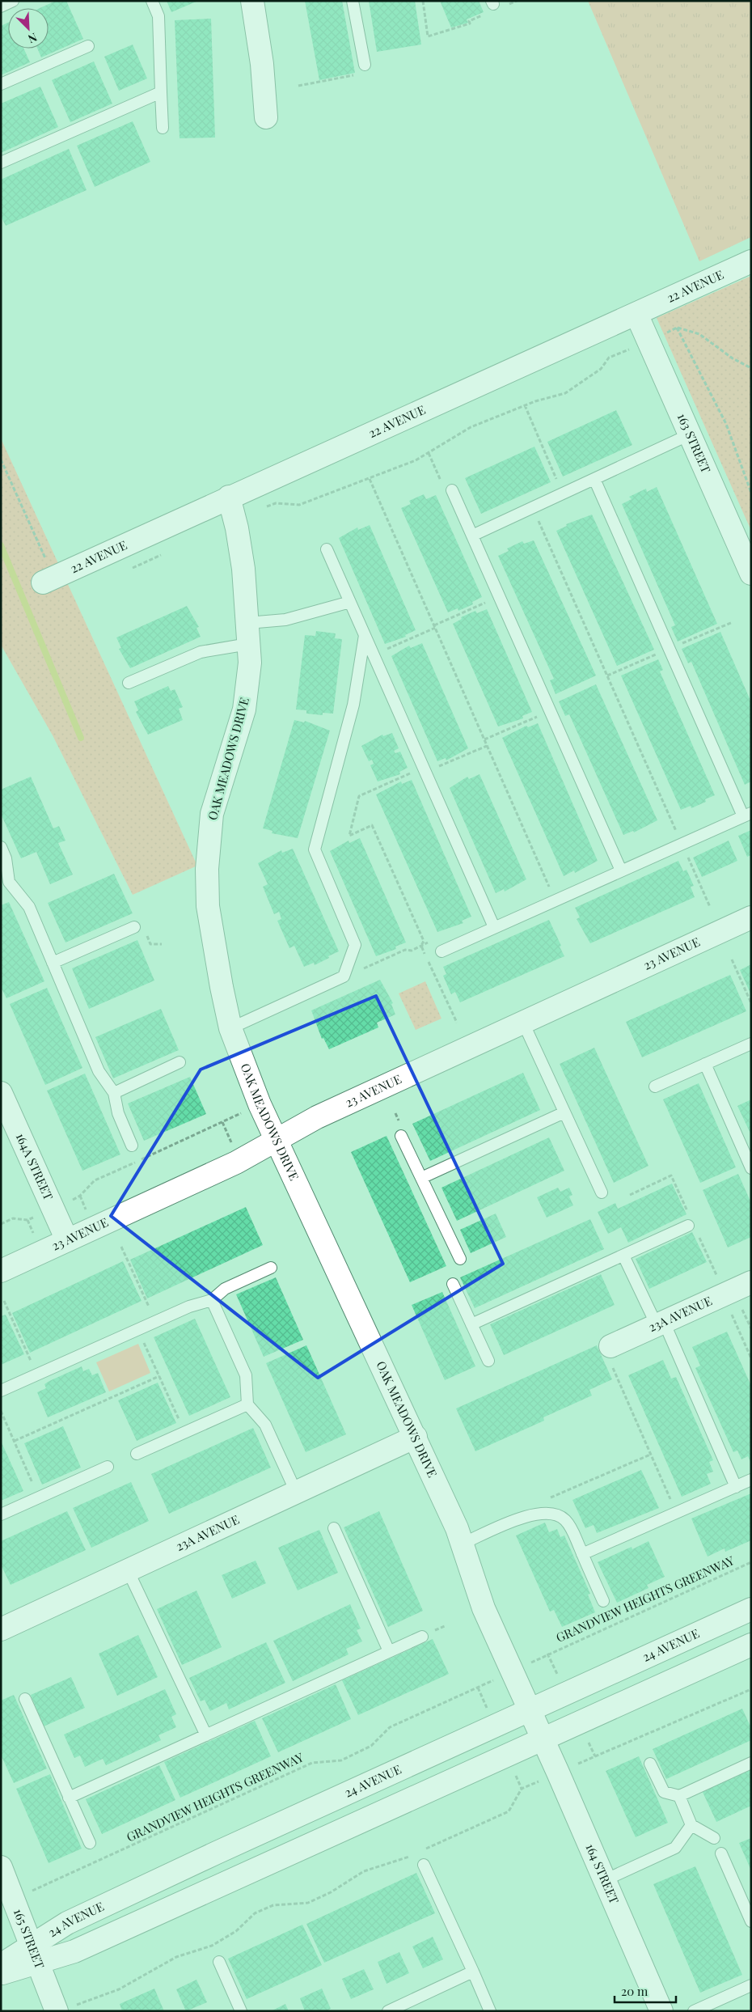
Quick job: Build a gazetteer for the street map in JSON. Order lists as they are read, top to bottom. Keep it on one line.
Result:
{"streets":{"street":["22 AVENUE","163 STREET","OAK MEADOWS DRIVE","23 AVENUE","164A STREET","23A AVENUE","24 AVENUE","164 STREET","165 STREET"],"path":["GRANDVIEW HEIGHTS GREENWAY"]},"crossings":[["22 AVENUE","163 STREET"],["22 AVENUE","OAK MEADOWS DRIVE"],["OAK MEADOWS DRIVE","23 AVENUE"],["OAK MEADOWS DRIVE","23A AVENUE"],["OAK MEADOWS DRIVE","24 AVENUE"],["OAK MEADOWS DRIVE","164 STREET"],["23 AVENUE","164A STREET"],["GRANDVIEW HEIGHTS GREENWAY","165 STREET"],["24 AVENUE","164 STREET"],["24 AVENUE","165 STREET"]],"scale_bar":"20 m","north":"bottom right"}
